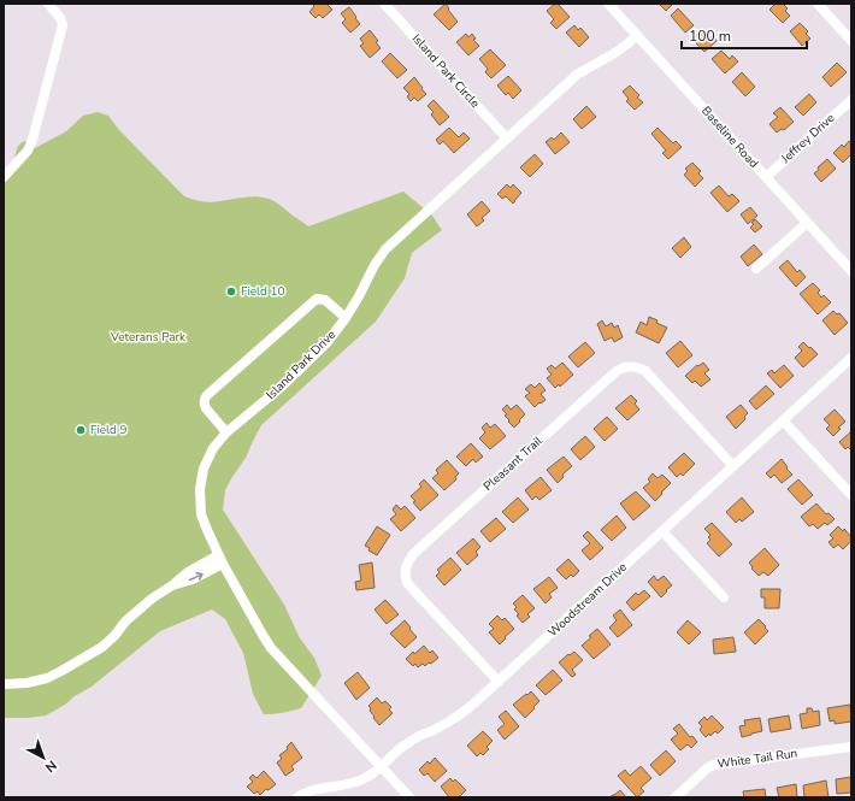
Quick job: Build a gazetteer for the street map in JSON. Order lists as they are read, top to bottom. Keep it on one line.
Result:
{"streets":{"street":["Island Park Circle","Baseline Road","Jeffrey Drive","Island Park Drive","Pleasant Trail","Woodstream Drive","White Tail Run"]},"crossings":[["Island Park Circle","Island Park Drive"],["Baseline Road","Jeffrey Drive"],["Baseline Road","Island Park Drive"],["Island Park Drive","Woodstream Drive"],["Pleasant Trail","Woodstream Drive"]],"parks":["Veterans Park"],"places":["Field 10","Field 9"],"scale_bar":"100 m","north":"bottom right"}
